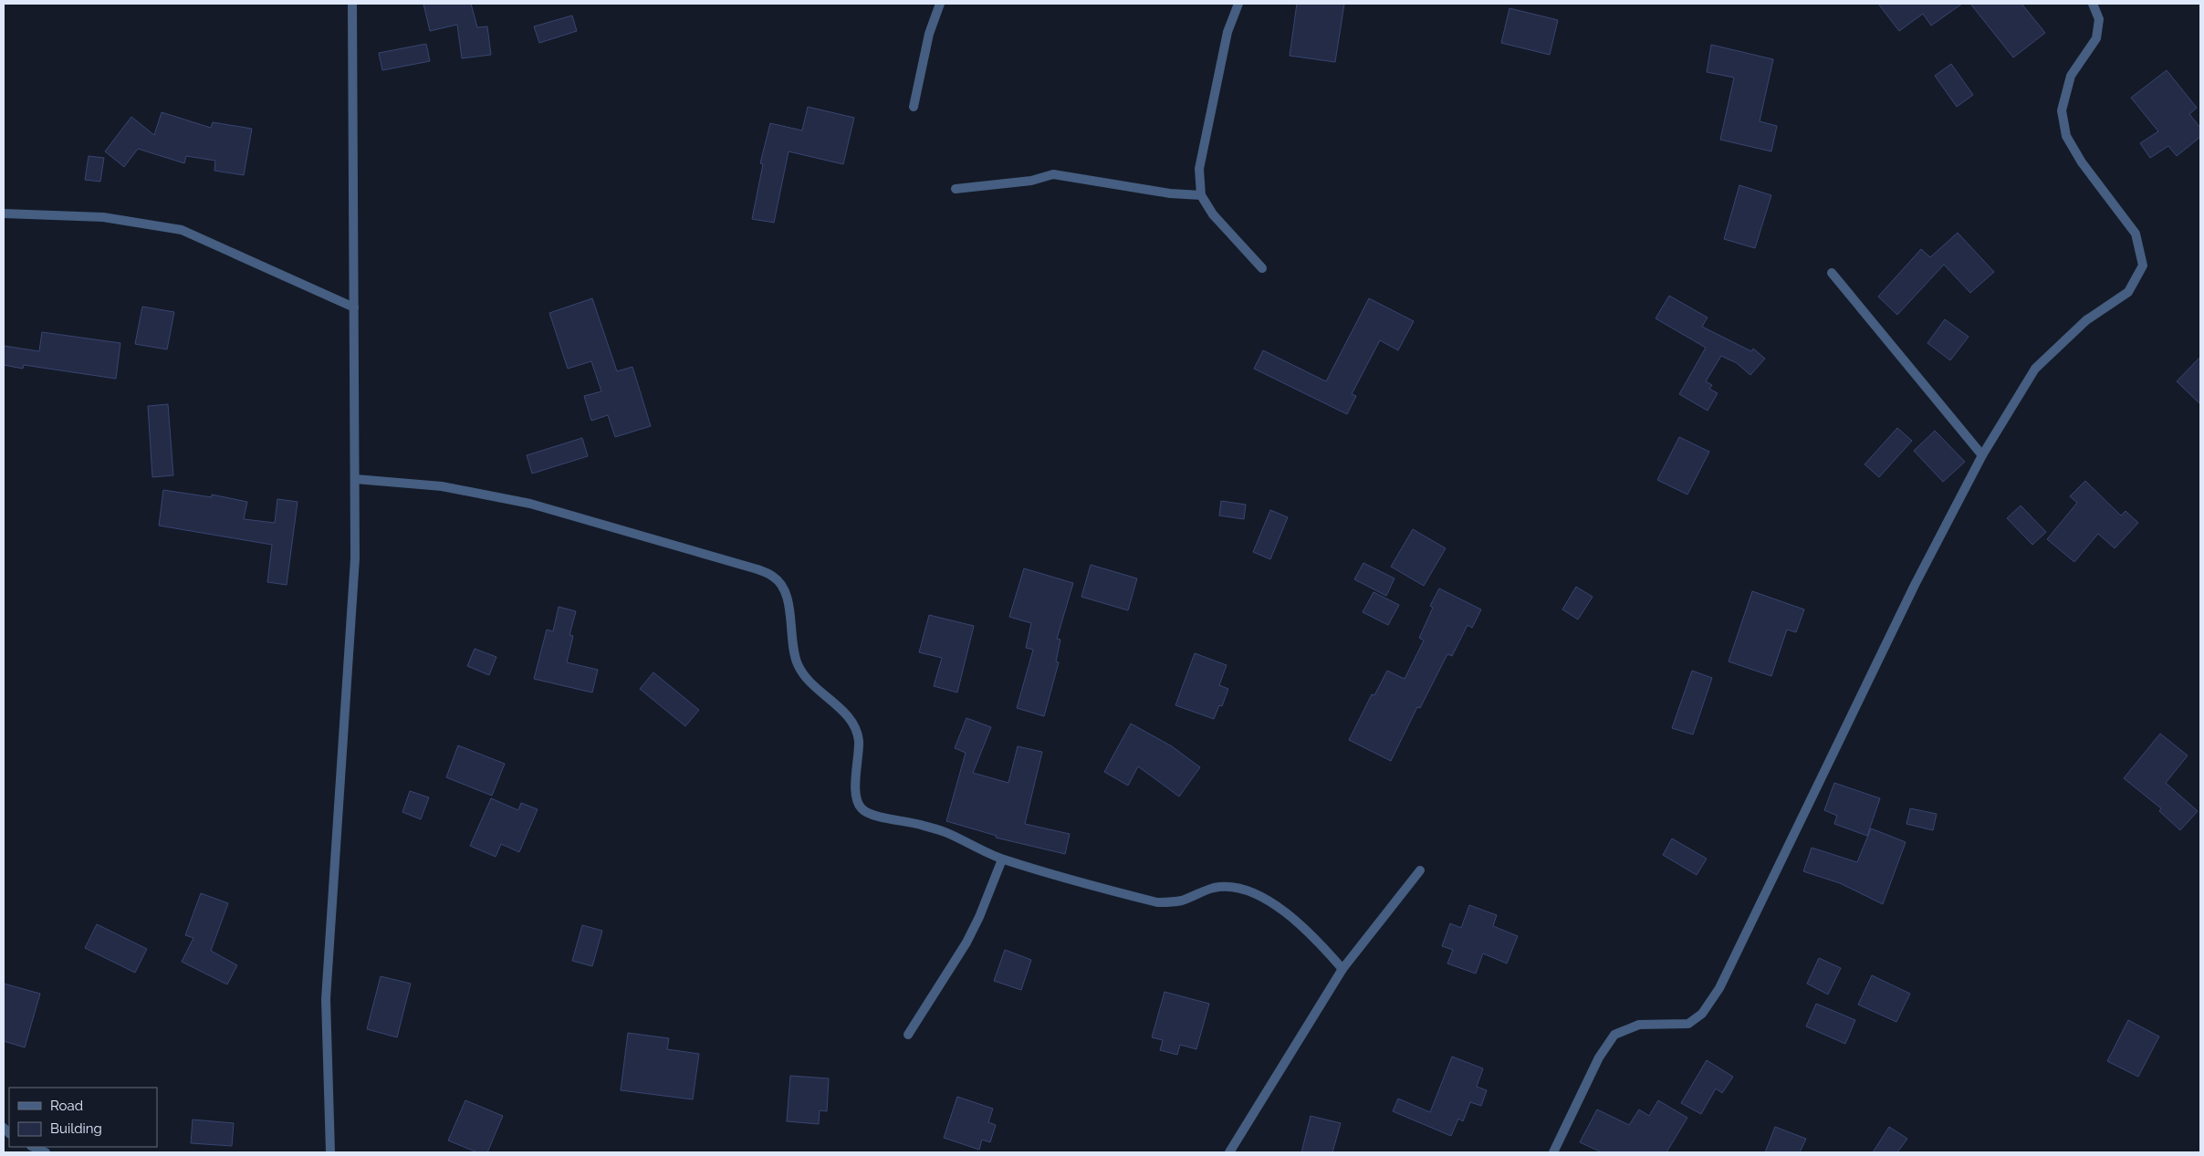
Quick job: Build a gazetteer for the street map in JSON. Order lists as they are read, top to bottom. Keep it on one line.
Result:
{"legend":["Road","Building"]}
